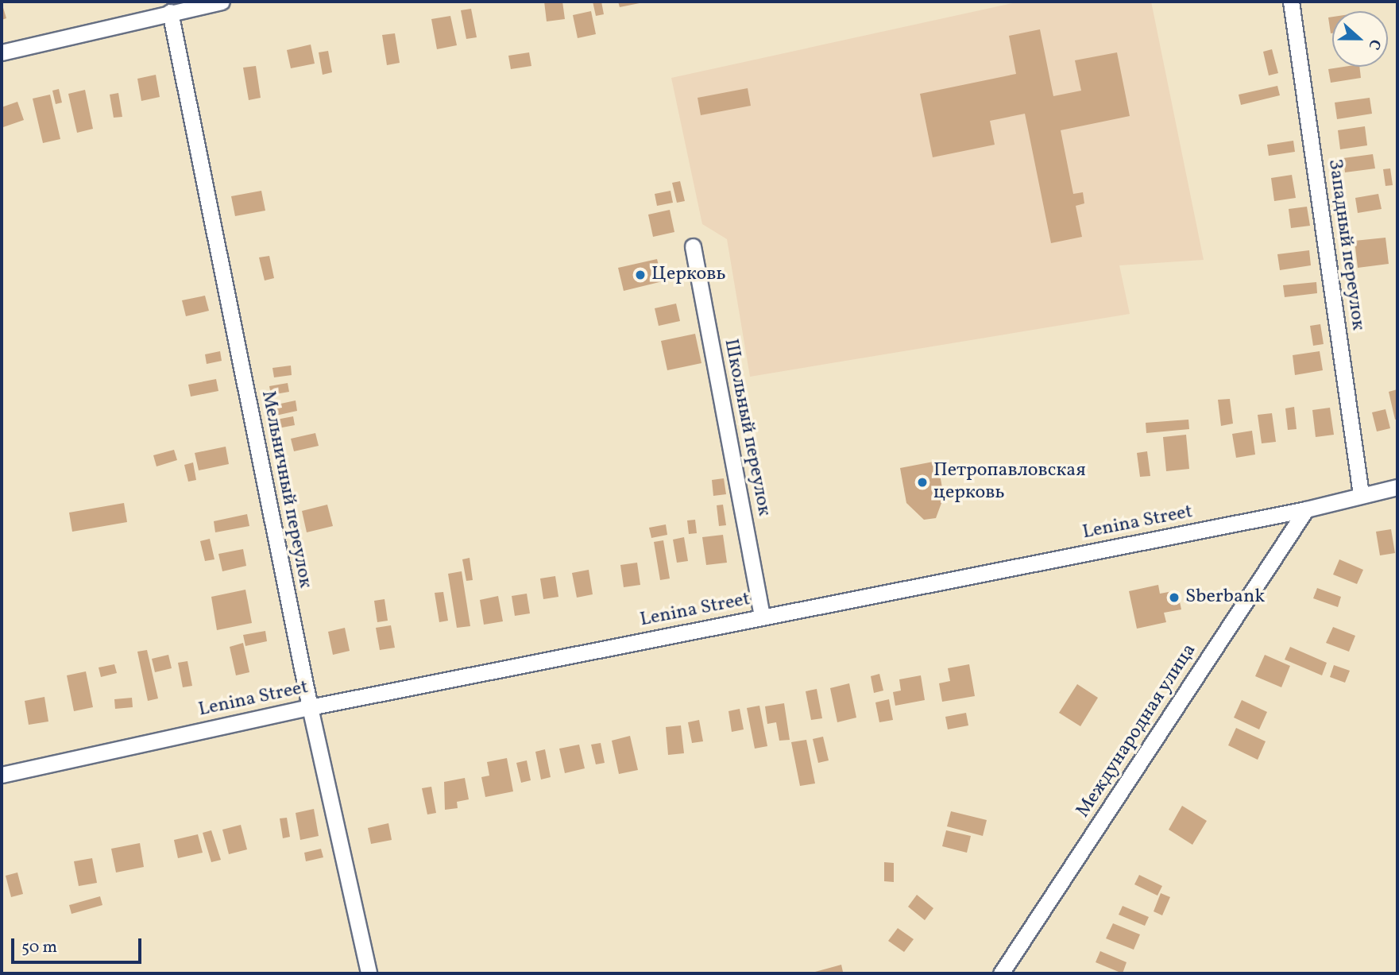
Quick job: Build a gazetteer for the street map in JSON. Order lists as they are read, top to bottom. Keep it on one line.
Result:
{"streets":{"street":["Западный переулок","Школьный переулок","Мельничный переулок","Lenina Street","Международная улица"]},"crossings":[["Западный переулок","Lenina Street"],["Школьный переулок","Lenina Street"],["Мельничный переулок","Lenina Street"],["Lenina Street","Международная улица"]],"places":["Церковь","Петропавловская церковь","Sberbank"],"scale_bar":"50 m","north":"right"}
